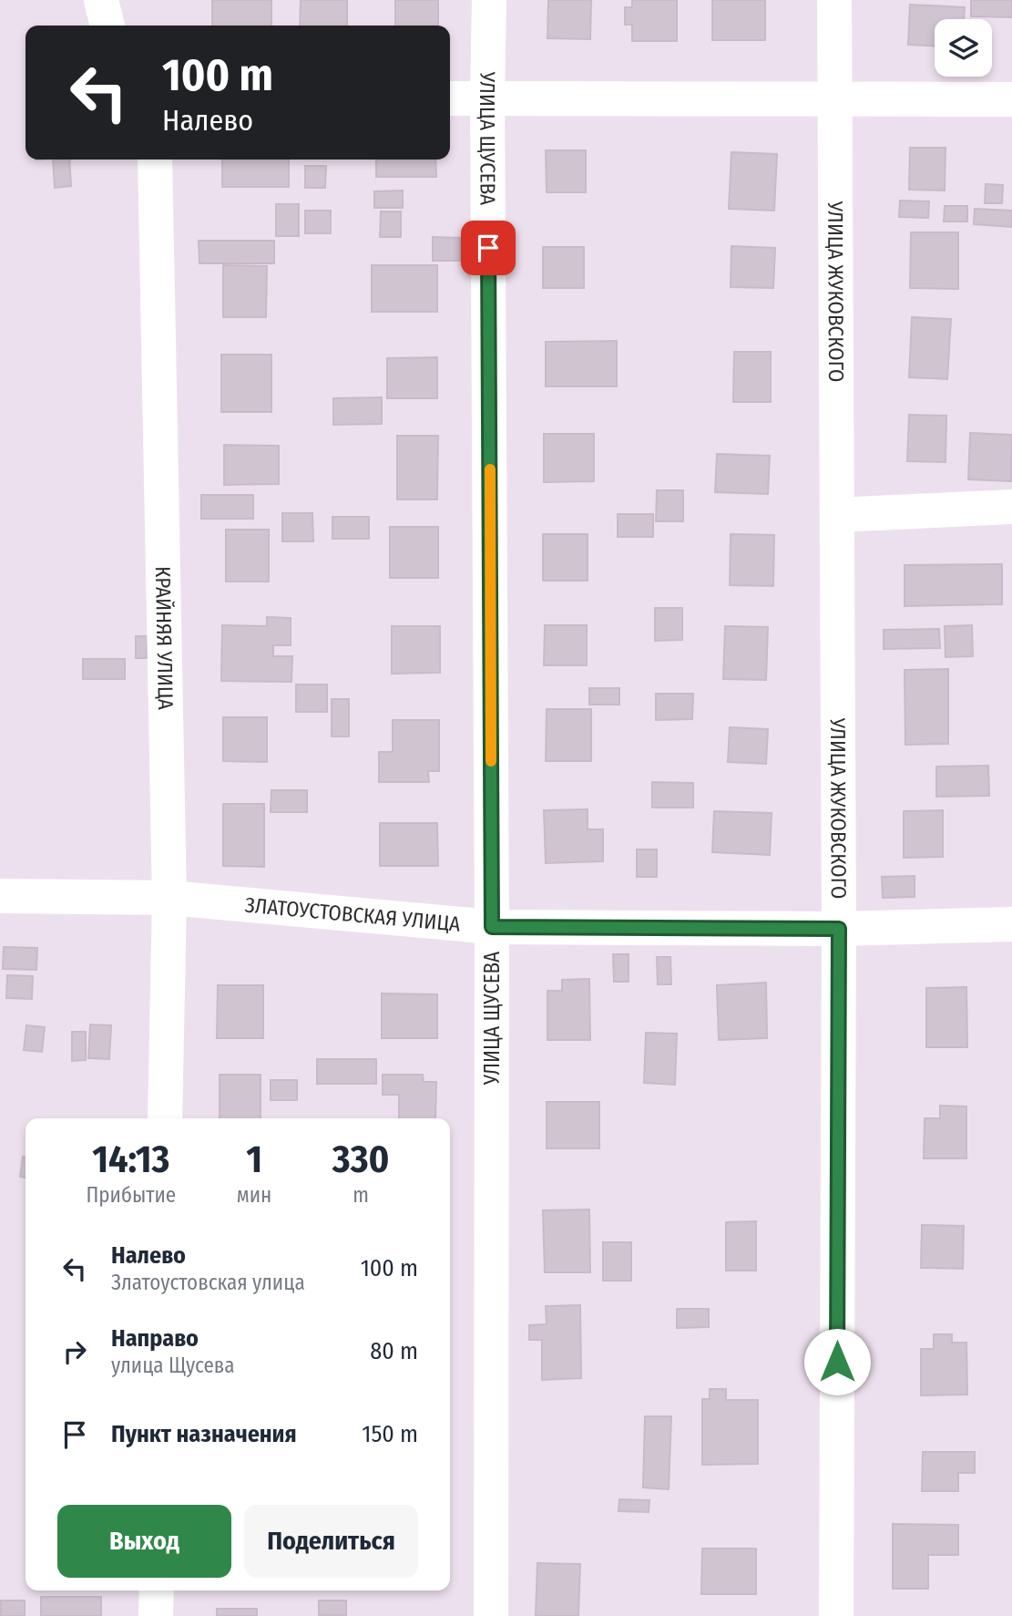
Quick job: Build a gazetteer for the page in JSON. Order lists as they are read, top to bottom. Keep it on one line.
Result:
{"streets":{"street":["УЛИЦА ЩУСЕВА","УЛИЦА ЖУКОВСКОГО","КРАЙНЯЯ УЛИЦА","ЗЛАТОУСТОВСКАЯ УЛИЦА"]},"crossings":[["УЛИЦА ЩУСЕВА","ЗЛАТОУСТОВСКАЯ УЛИЦА"],["УЛИЦА ЖУКОВСКОГО","ЗЛАТОУСТОВСКАЯ УЛИЦА"],["КРАЙНЯЯ УЛИЦА","ЗЛАТОУСТОВСКАЯ УЛИЦА"]],"page":{"turn":["100 m","Налево"],"eta":["14:13","Прибытие","1","мин","330","m"],"list":[{"name":"Налево","note":"Златоустовская улица","value":"100 m"},{"name":"Направо","note":"улица Щусева","value":"80 m"},{"name":"Пункт назначения","value":"150 m"}],"buttons":["Выход","Поделиться"]}}
